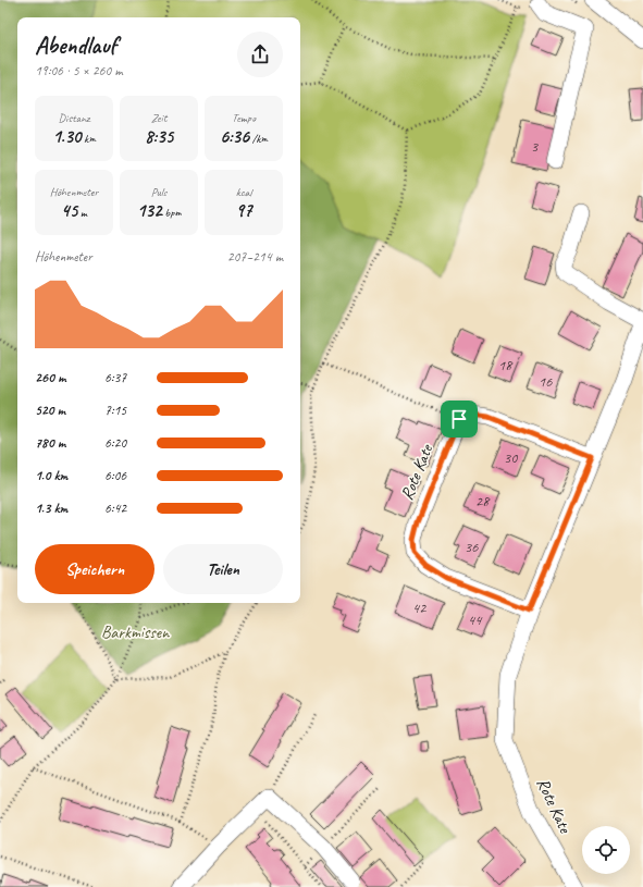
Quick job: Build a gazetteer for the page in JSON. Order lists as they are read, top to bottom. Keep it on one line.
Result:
{"streets":{"street":["Rote Kate"]},"parks":["Barkmissen"],"house_numbers":["3","18","16","30","28","36","42","44"],"page":{"heading":["Abendlauf","19:06 · 5 × 260 m"],"stats":[["Distanz","1.30 km"],["Zeit","8:35"],["Tempo","6:36 /km"],["Höhenmeter","45 m"],["Puls","132 bpm"],["kcal","97"]],"chart":["Höhenmeter","207–214 m"],"list":[{"name":"260 m","note":"6:37"},{"name":"520 m","note":"7:15"},{"name":"780 m","note":"6:20"},{"name":"1.0 km","note":"6:06"},{"name":"1.3 km","note":"6:42"}],"buttons":["Speichern","Teilen"]}}
